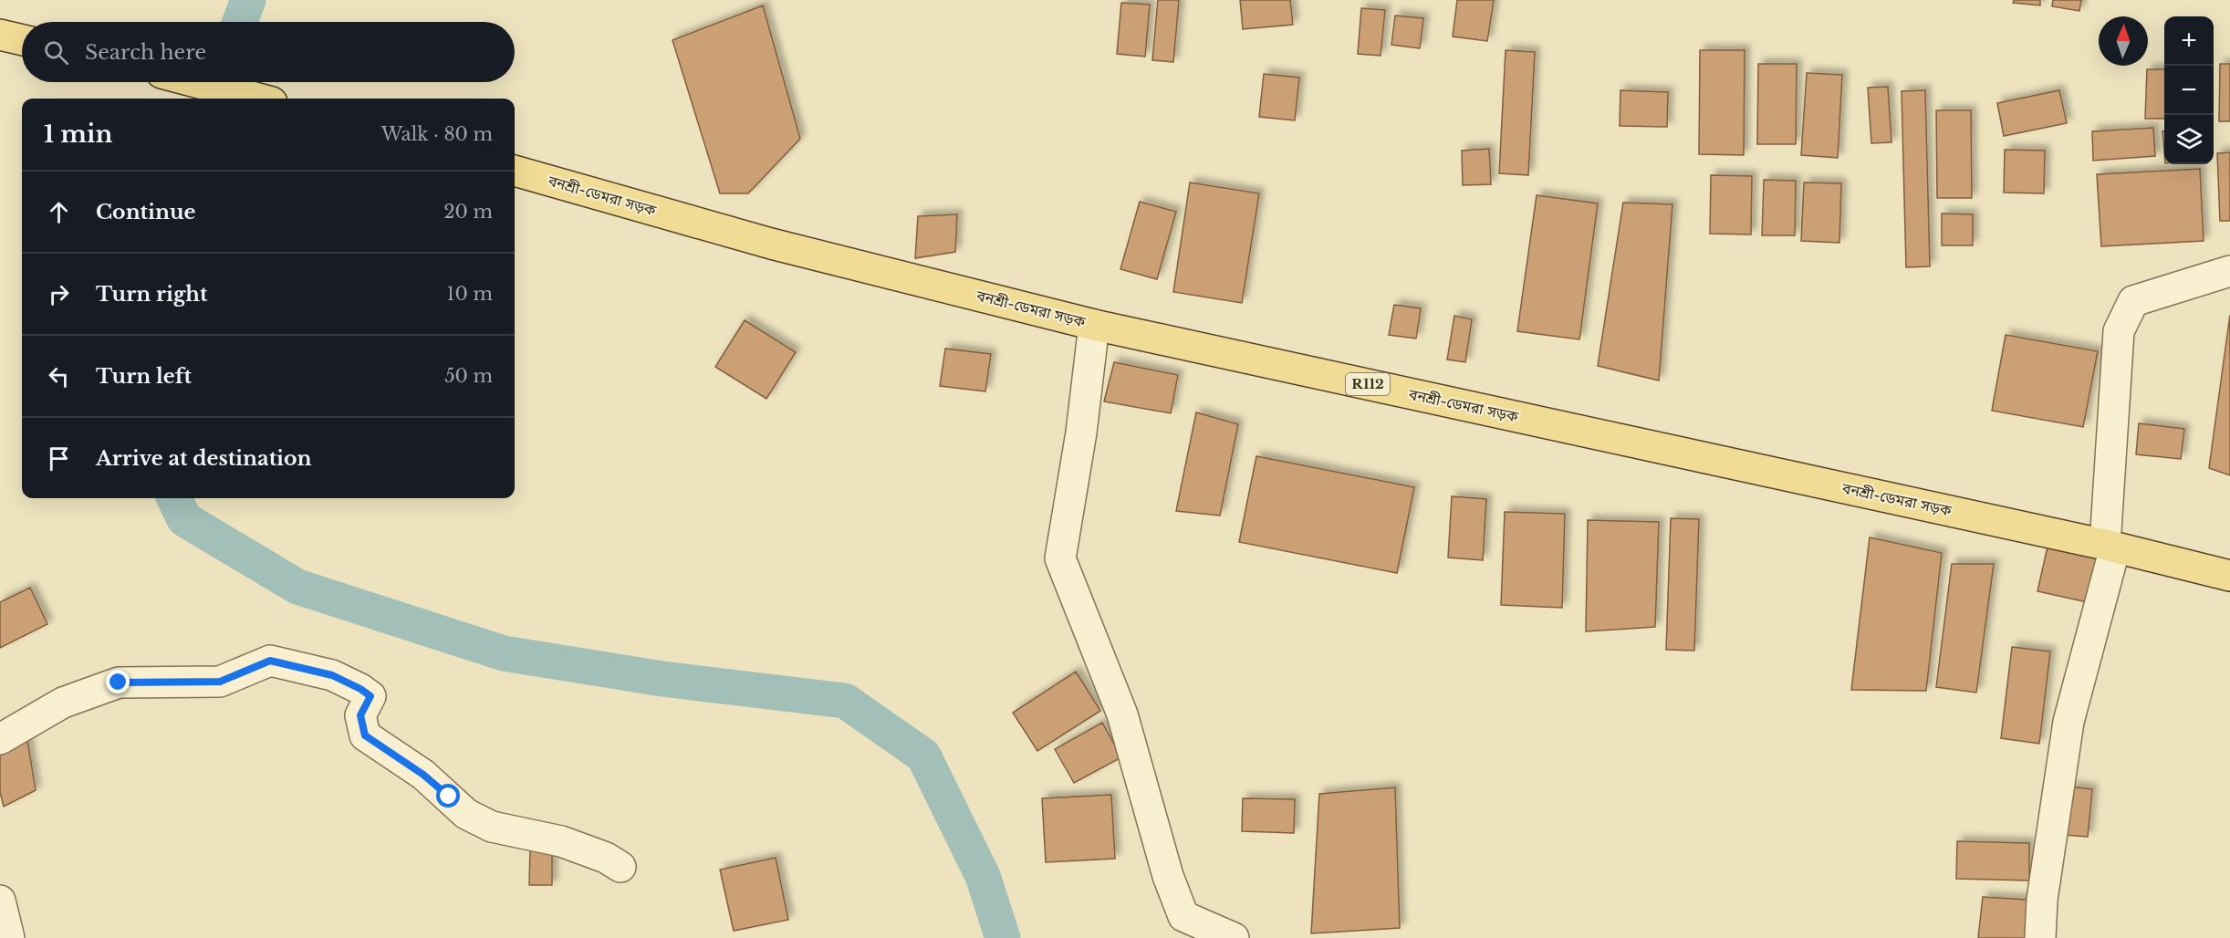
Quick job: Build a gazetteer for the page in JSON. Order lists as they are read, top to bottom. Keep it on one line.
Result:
{"streets":{"main road":["বনশ্রী-ডেমরা সড়ক","R112"]},"north":"top","page":{"map_buttons":["+","−"],"search":"Search here","heading":["1 min","Walk · 80 m"],"list":[["Continue","20 m"],["Turn right","10 m"],["Turn left","50 m"],"Arrive at destination"]}}
